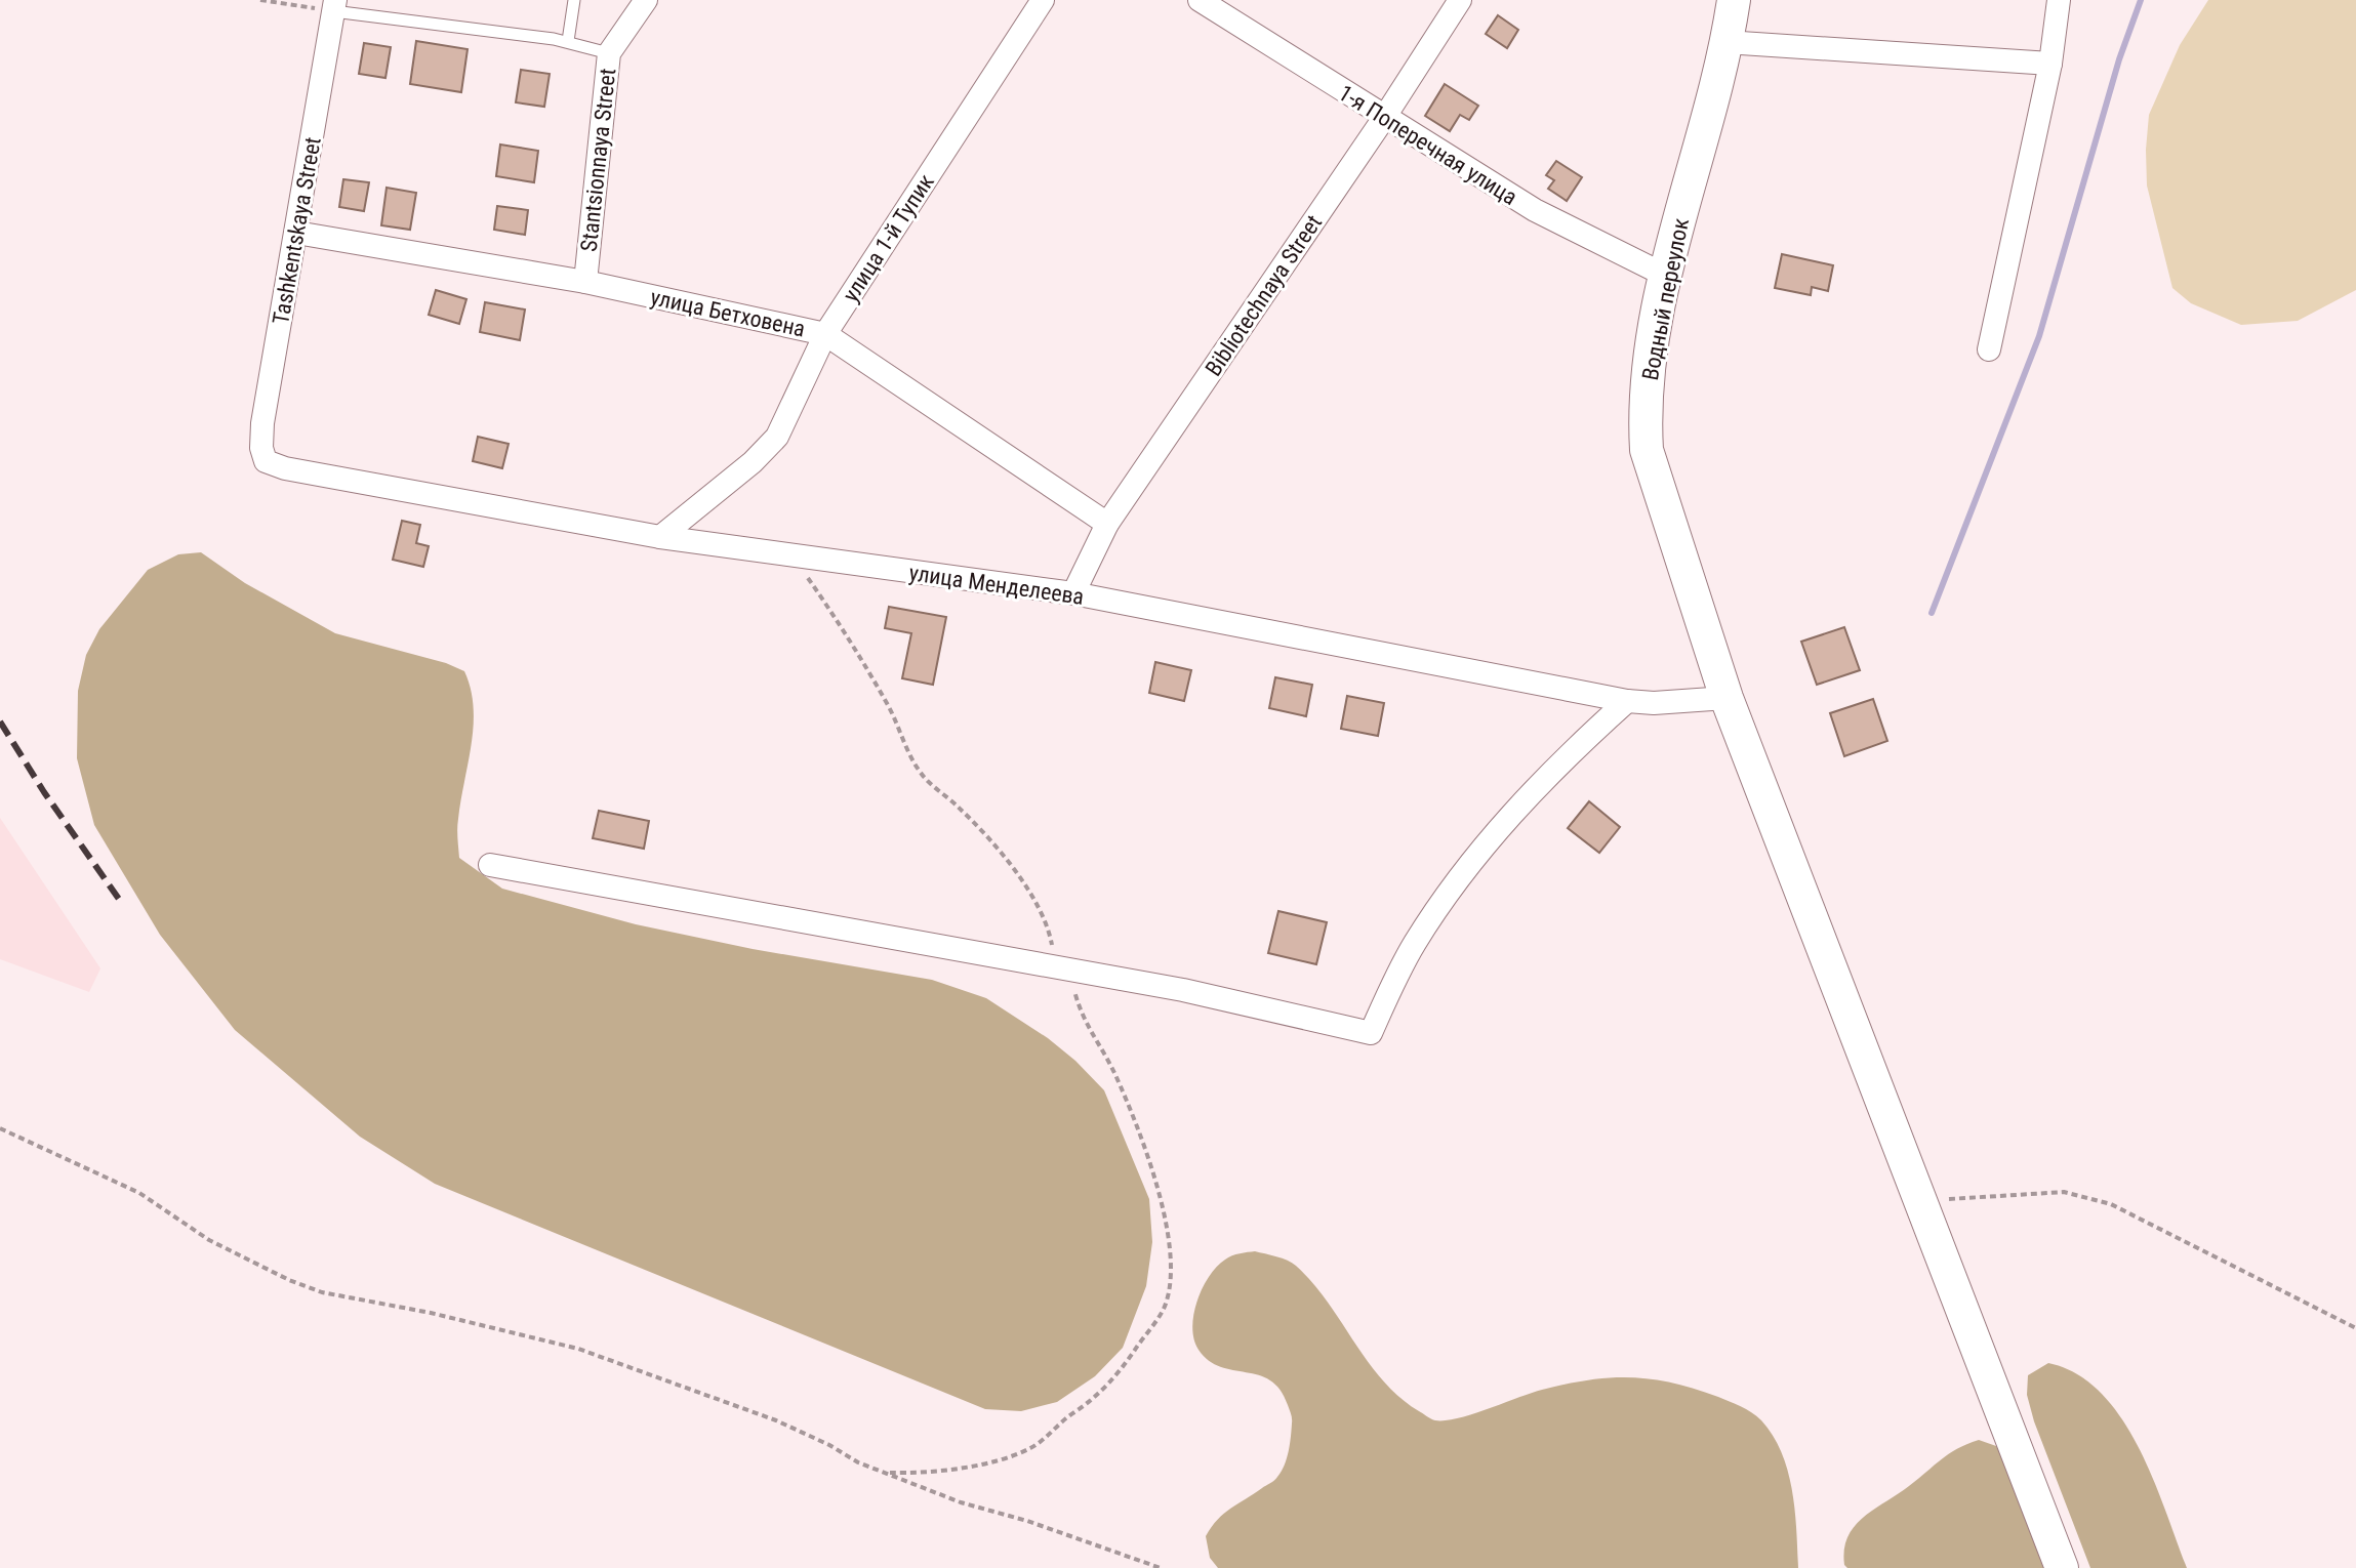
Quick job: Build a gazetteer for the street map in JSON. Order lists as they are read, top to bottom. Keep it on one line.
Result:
{"streets":{"street":["1-я Поперечная улица","Stantsionnaya Street","Tashkentskaya Street","улица 1-й Тупик","Bibliotechnaya Street","Водный переулок","улица Бетховена","улица Менделеева"]},"crossings":[["1-я Поперечная улица","Bibliotechnaya Street"],["1-я Поперечная улица","Водный переулок"],["Stantsionnaya Street","улица Бетховена"],["Tashkentskaya Street","улица Бетховена"],["Tashkentskaya Street","улица Менделеева"],["улица 1-й Тупик","улица Бетховена"],["улица 1-й Тупик","улица Менделеева"],["Bibliotechnaya Street","улица Бетховена"],["Bibliotechnaya Street","улица Менделеева"],["Водный переулок","улица Менделеева"]]}
